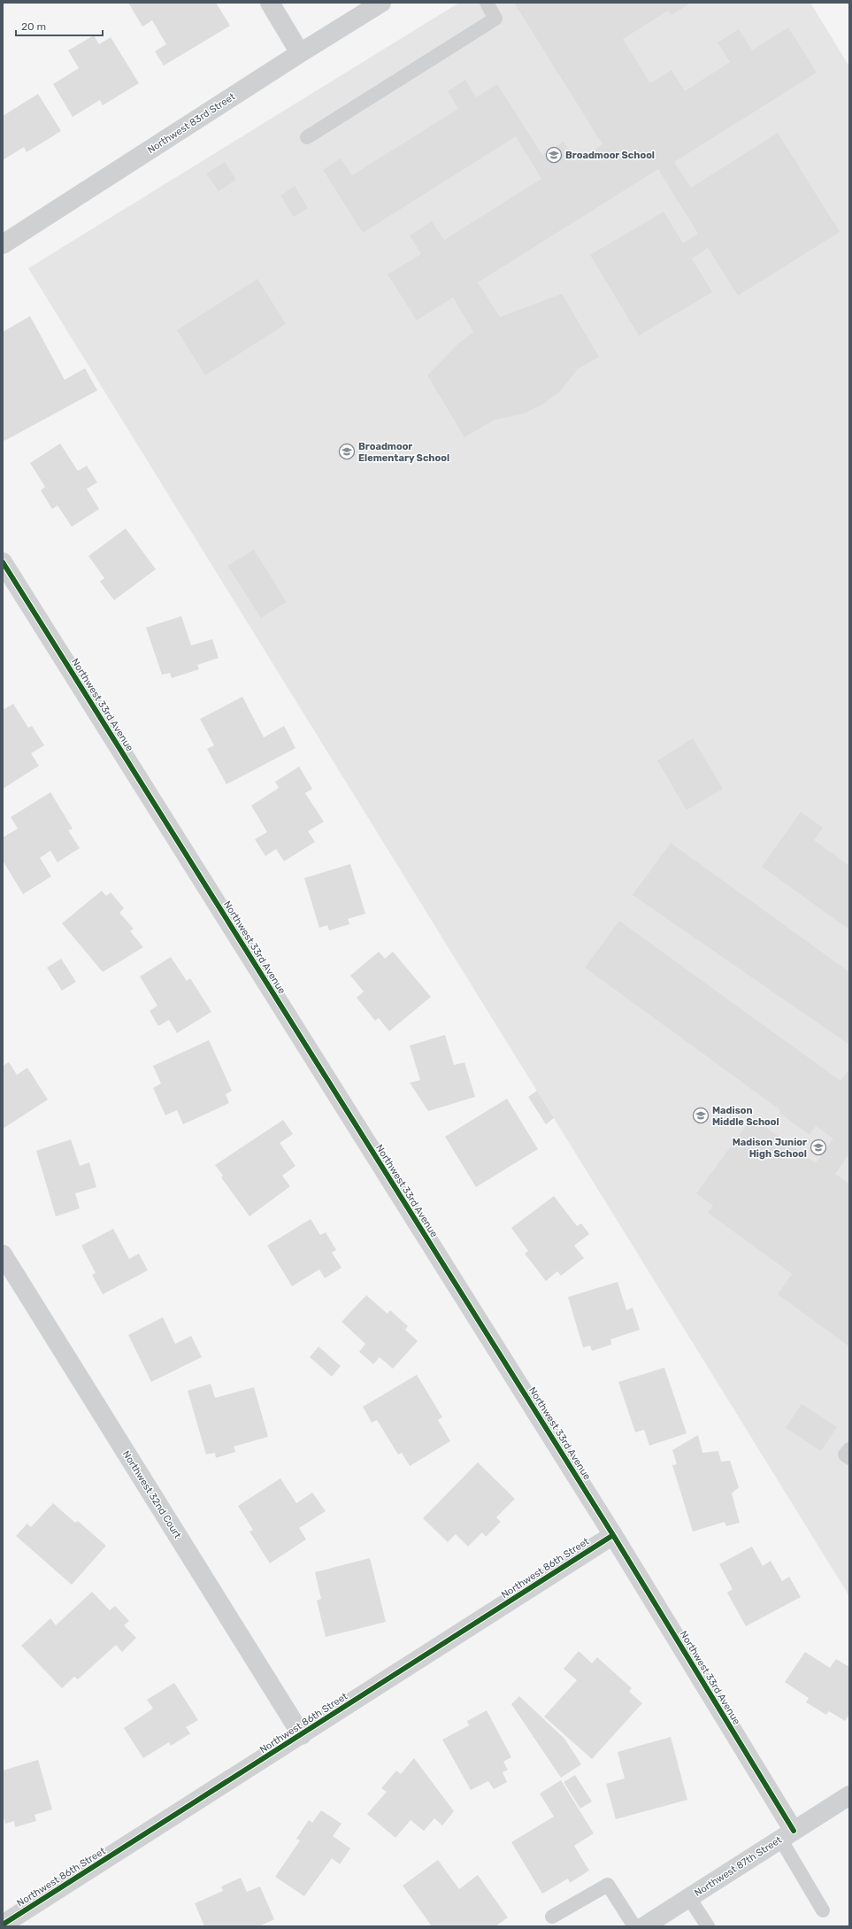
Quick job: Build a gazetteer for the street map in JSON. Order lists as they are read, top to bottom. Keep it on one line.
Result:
{"streets":{"street":["Northwest 83rd Street","Northwest 33rd Avenue","Northwest 32nd Court","Northwest 86th Street","Northwest 87th Street"]},"crossings":[["Northwest 33rd Avenue","Northwest 86th Street"],["Northwest 33rd Avenue","Northwest 87th Street"],["Northwest 32nd Court","Northwest 86th Street"]],"places":{"school or university":["Broadmoor School","Broadmoor Elementary School","Madison Middle School","Madison Junior High School"]},"scale_bar":"20 m"}
